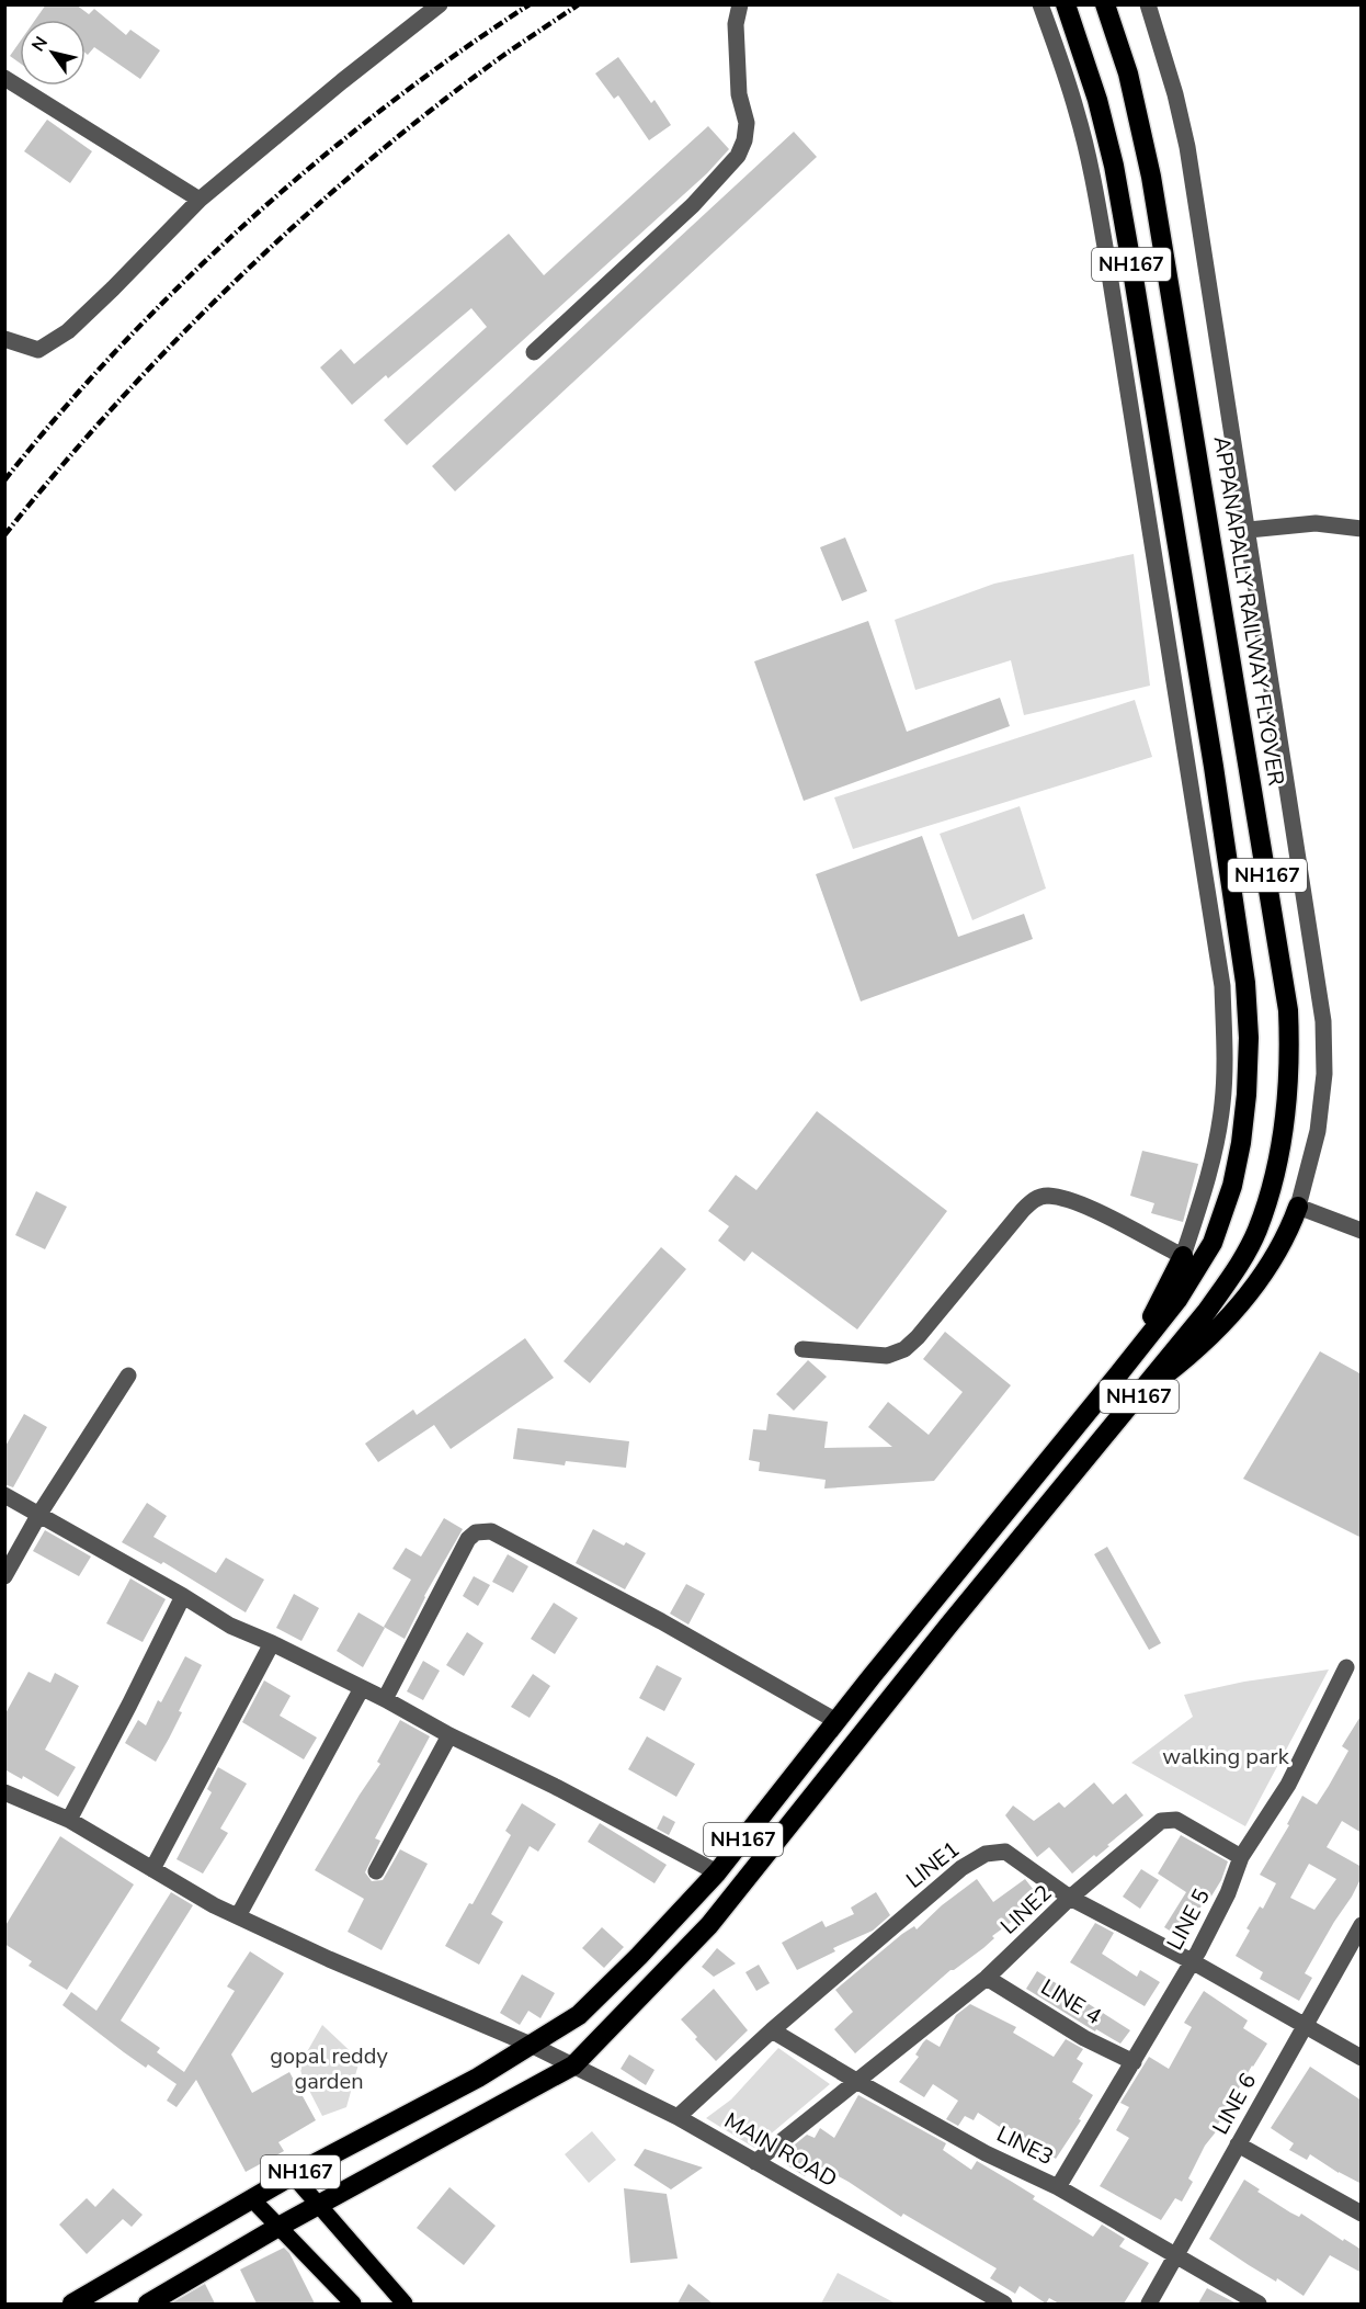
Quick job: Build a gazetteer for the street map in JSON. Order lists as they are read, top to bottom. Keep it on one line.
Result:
{"streets":{"highway":["NH167","APPANAPALLY RAILWAY FLYOVER"],"street":["LINE1","LINE2","LINE 5","LINE 4","LINE 6","LINE3","MAIN ROAD"]},"crossings":[["NH167","APPANAPALLY RAILWAY FLYOVER"],["NH167","MAIN ROAD"],["LINE1","LINE2"],["LINE1","LINE3"],["LINE1","MAIN ROAD"],["LINE2","LINE 5"],["LINE2","LINE 4"],["LINE2","LINE 6"],["LINE2","LINE3"],["LINE2","MAIN ROAD"],["LINE 5","LINE 4"],["LINE 5","LINE3"],["LINE 6","LINE3"]],"parks":["walking park","gopal reddy garden"],"north":"top left"}
